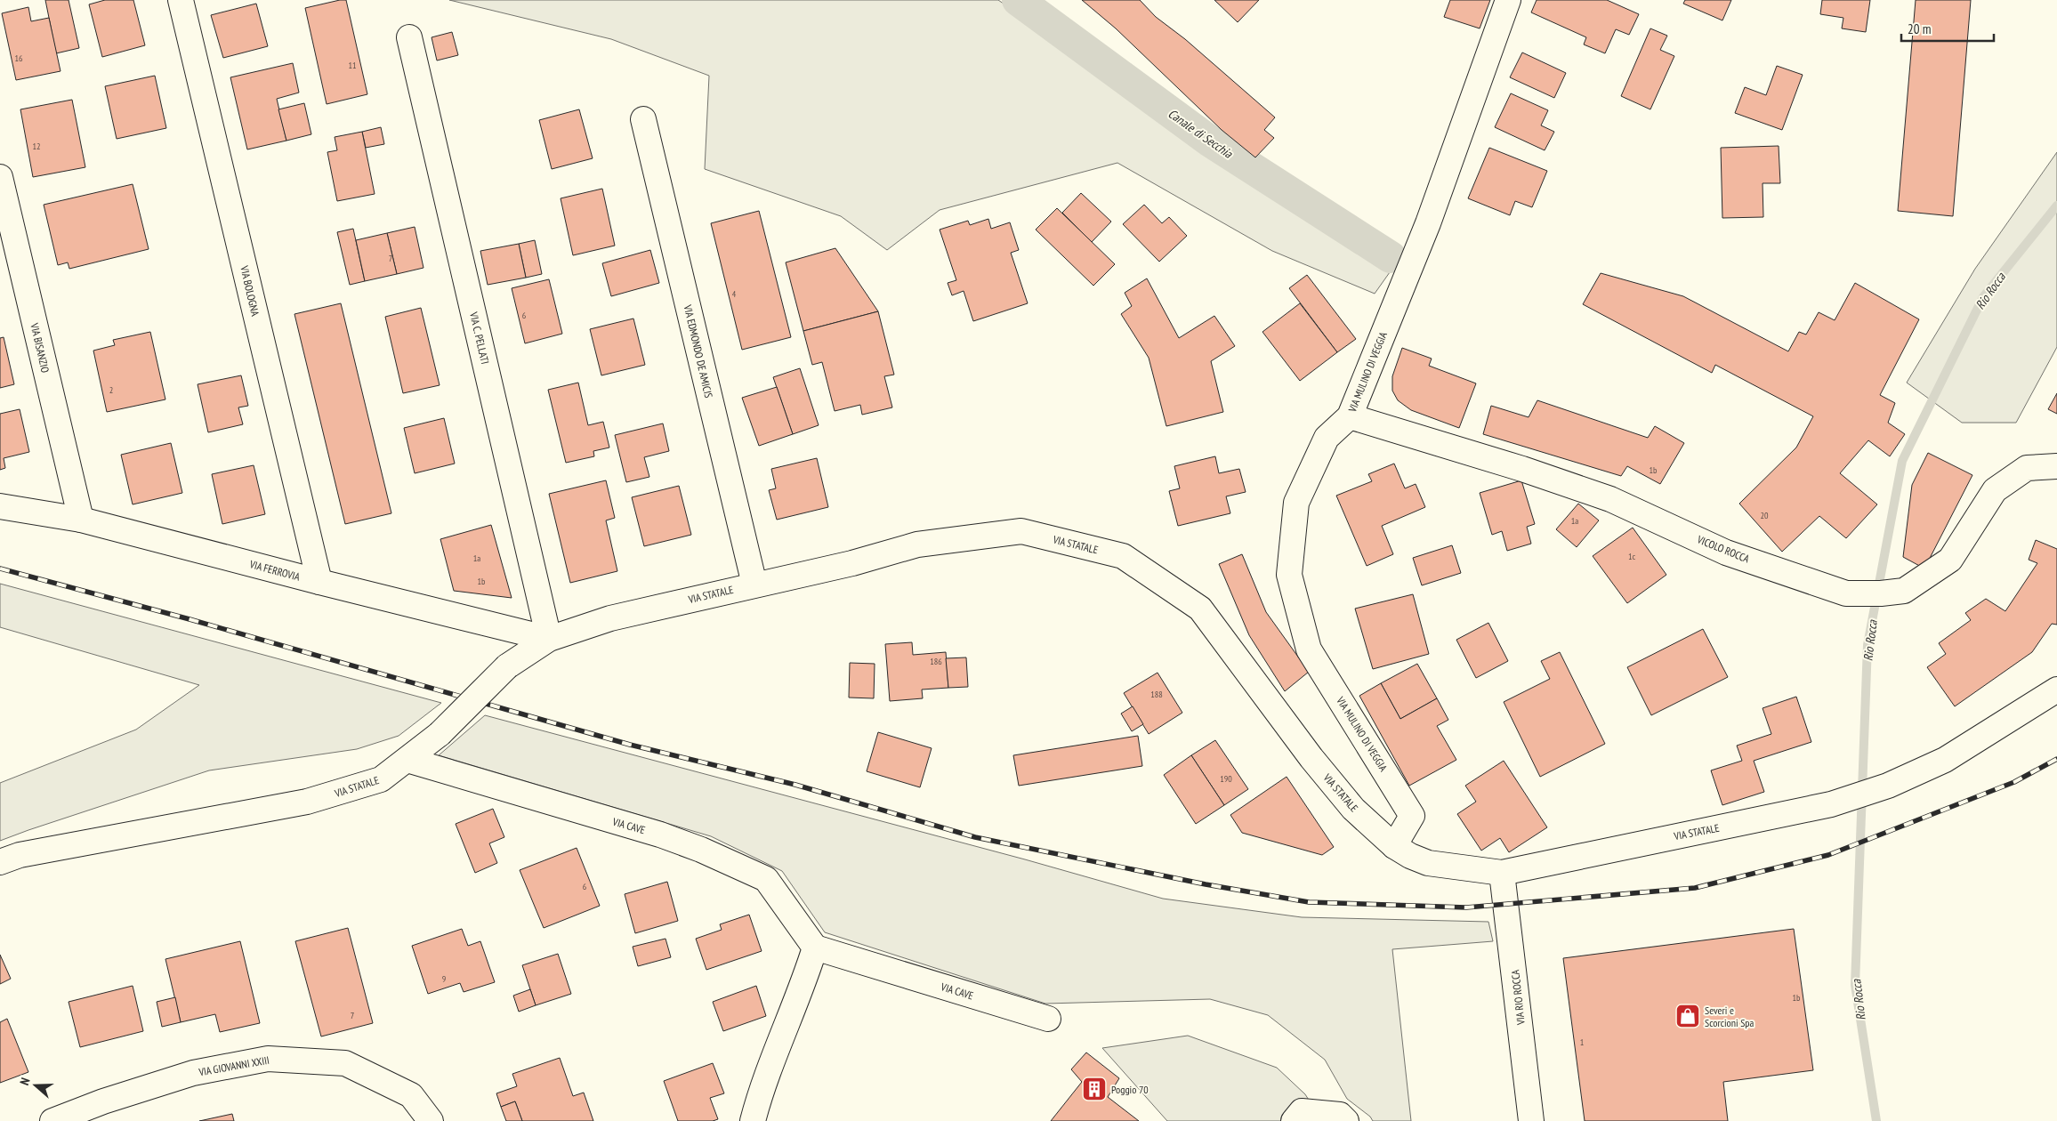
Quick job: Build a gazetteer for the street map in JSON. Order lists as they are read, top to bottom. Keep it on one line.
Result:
{"streets":{"street":["VIA BOLOGNA","VIA C. PELLATI","VIA BISANZIO","VIA EDMONDO DE AMICIS","VIA MULINO DI VEGGIA","VIA STATALE","VICOLO ROCCA","VIA FERROVIA","VIA CAVE","VIA RIO ROCCA","VIA GIOVANNI XXIII"]},"crossings":[["VIA BOLOGNA","VIA FERROVIA"],["VIA C. PELLATI","VIA STATALE"],["VIA C. PELLATI","VIA FERROVIA"],["VIA BISANZIO","VIA FERROVIA"],["VIA EDMONDO DE AMICIS","VIA STATALE"],["VIA MULINO DI VEGGIA","VIA STATALE"],["VIA MULINO DI VEGGIA","VICOLO ROCCA"],["VIA STATALE","VIA FERROVIA"],["VIA STATALE","VIA CAVE"],["VIA STATALE","VIA RIO ROCCA"]],"water":["Canale di Secchia","Rio Rocca"],"places":{"shop":["Severi e Scorcioni Spa"],"building":["Poggio 70"]},"house_numbers":["16","11","12","7","4","6","2","1b","20","1a","1c","1a","1b","186","188","190","6","9","1b","7","1"],"scale_bar":"20 m","north":"left"}
